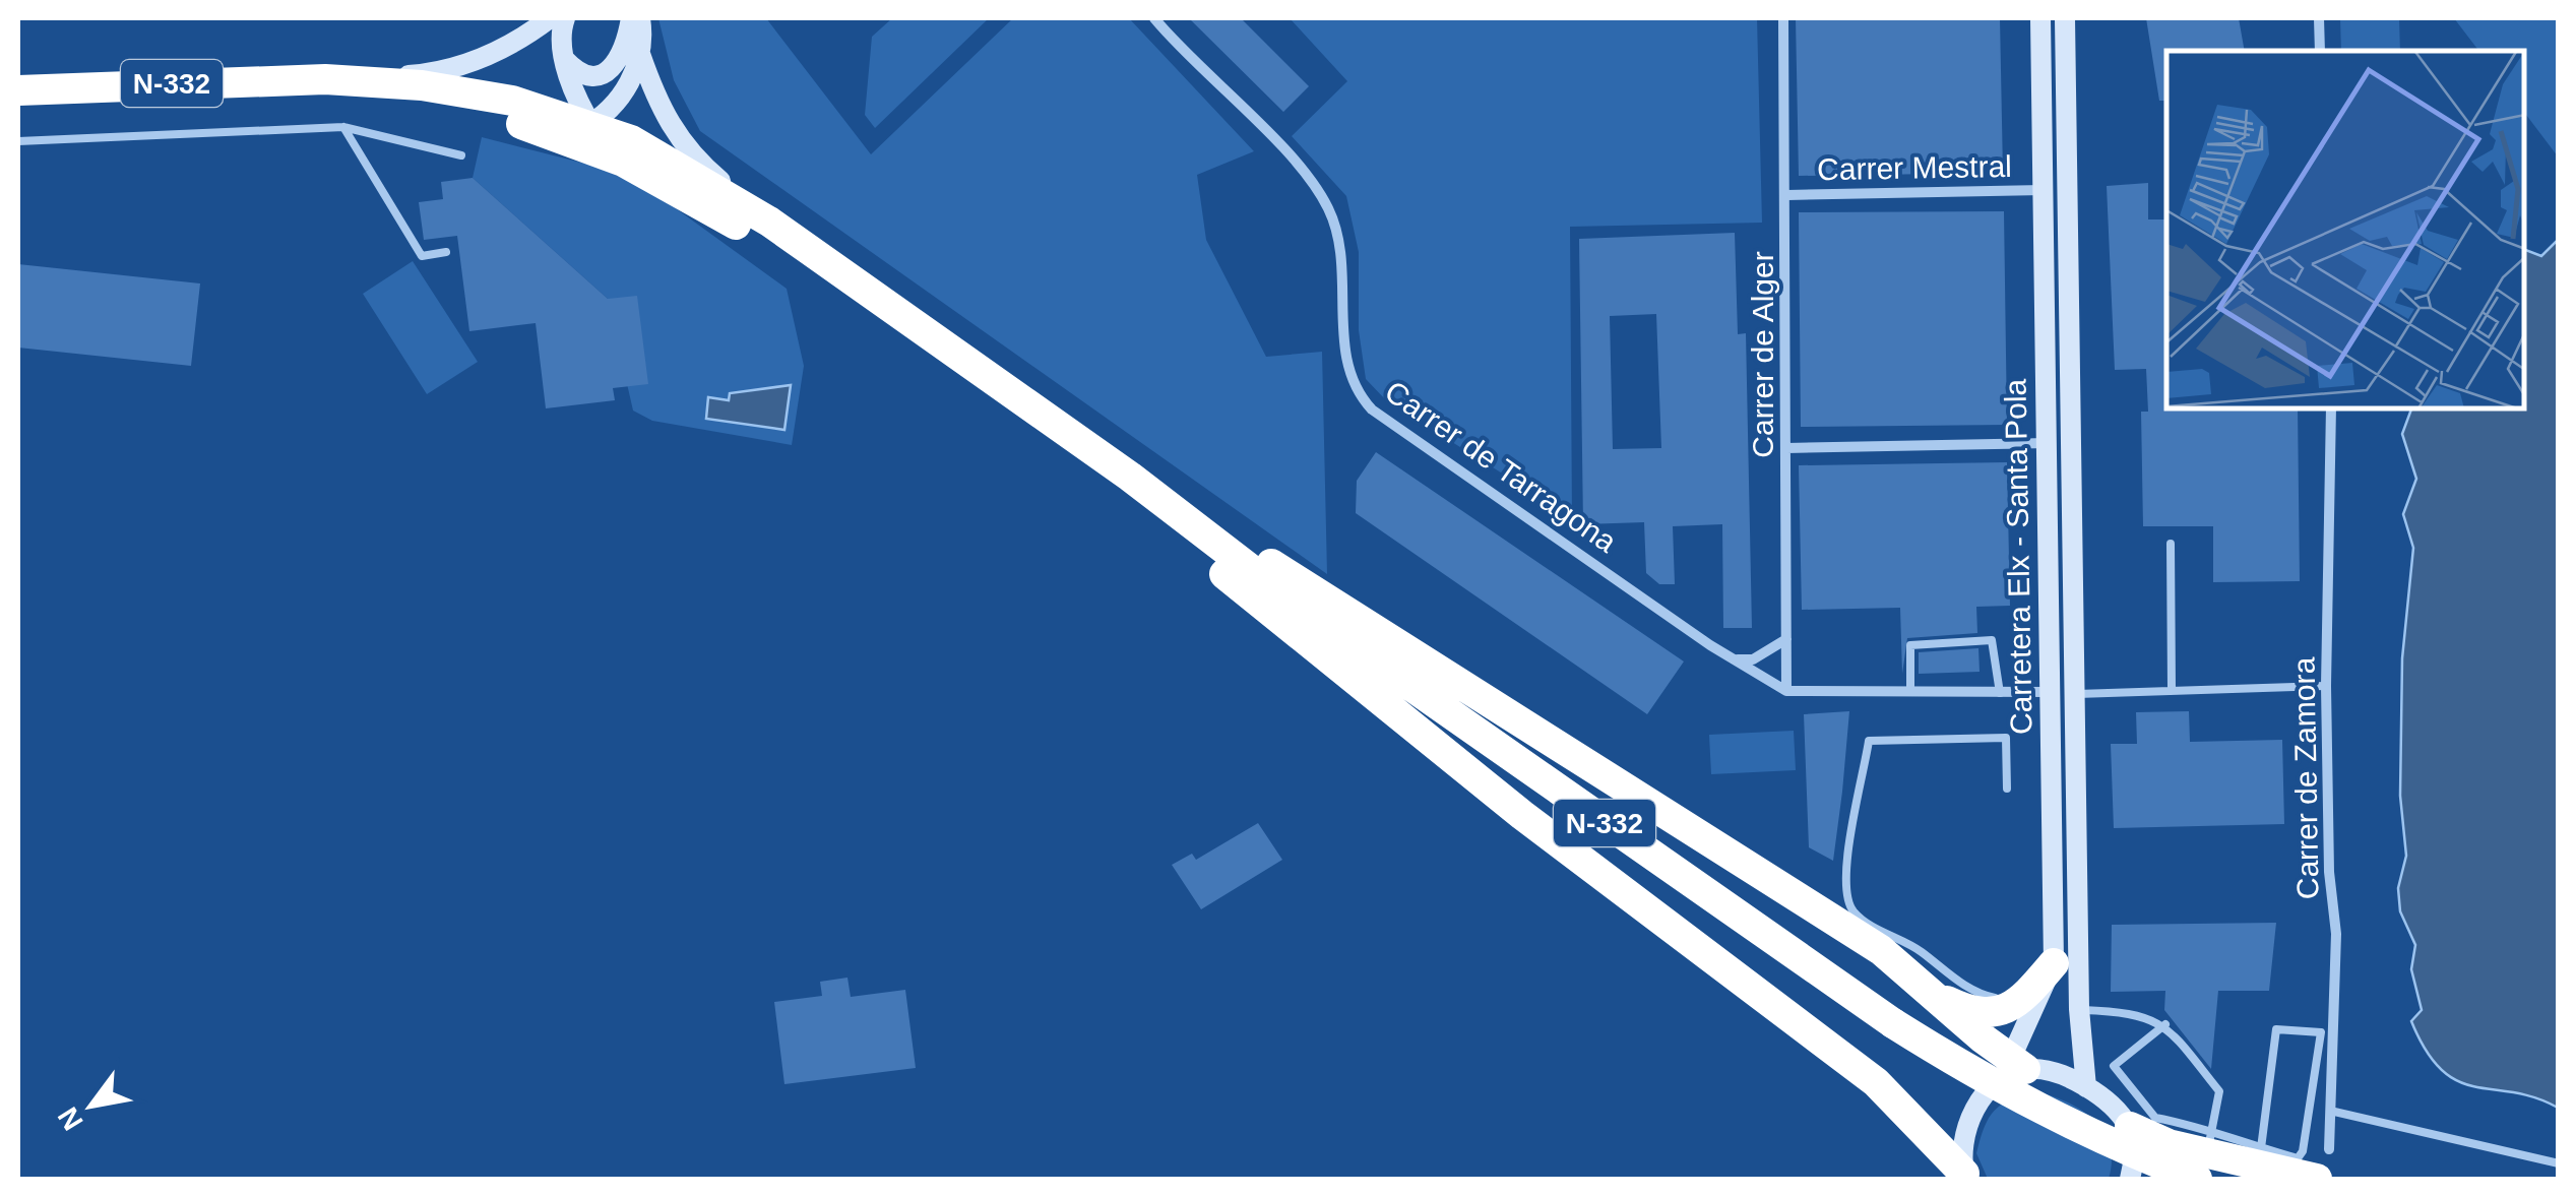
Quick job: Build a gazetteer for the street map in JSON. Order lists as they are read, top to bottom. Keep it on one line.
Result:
{"streets":{"highway":["N-332"],"main road":["Carretera Elx - Santa Pola"],"street":["Carrer Mestral","Carrer de Alger","Carrer de Tarragona","Carrer de Zamora"]},"crossings":[["Carrer Mestral","Carrer de Alger"],["Carrer Mestral","Carretera Elx - Santa Pola"],["Carrer de Alger","Carrer de Tarragona"]],"north":"bottom left"}
